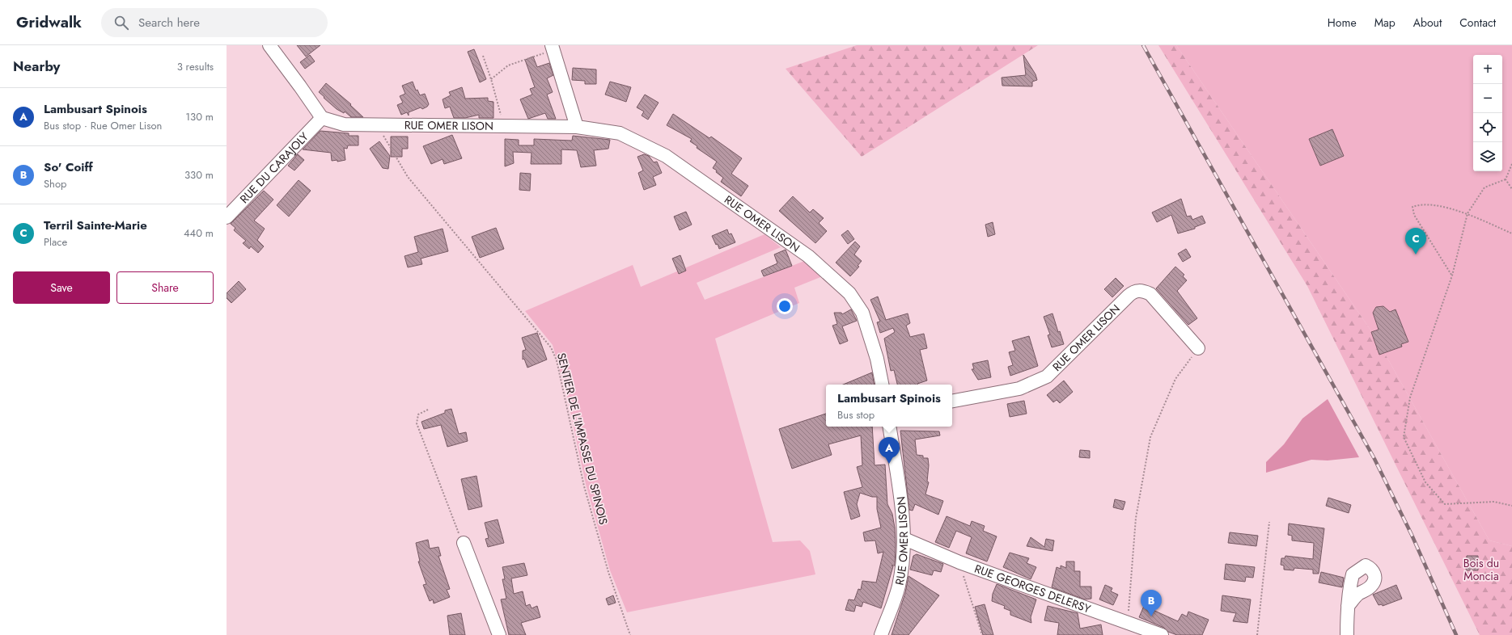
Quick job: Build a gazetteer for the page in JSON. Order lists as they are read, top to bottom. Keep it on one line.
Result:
{"streets":{"street":["RUE OMER LISON","RUE DU CARAJOLY","RUE GEORGES DELERSY"],"path":["SENTIER DE L'IMPASSE DU SPINOIS"]},"crossings":[["RUE OMER LISON","RUE DU CARAJOLY"],["RUE OMER LISON","SENTIER DE L'IMPASSE DU SPINOIS"],["RUE OMER LISON","RUE GEORGES DELERSY"]],"parks":["Bois du Moncia"],"page":{"header":"Gridwalk","search":"Search here","nav":["Home","Map","About","Contact"],"heading":["Nearby","3 results"],"map_buttons":["+","−"],"list":[{"mark":"A","name":"Lambusart Spinois","note":"Bus stop · Rue Omer Lison","value":"130 m"},{"mark":"B","name":"So' Coiff","note":"Shop","value":"330 m"},{"mark":"C","name":"Terril Sainte-Marie","note":"Place","value":"440 m"}],"pins":["C","A","B"],"buttons":["Save","Share"],"popup":["Lambusart Spinois","Bus stop"]}}
